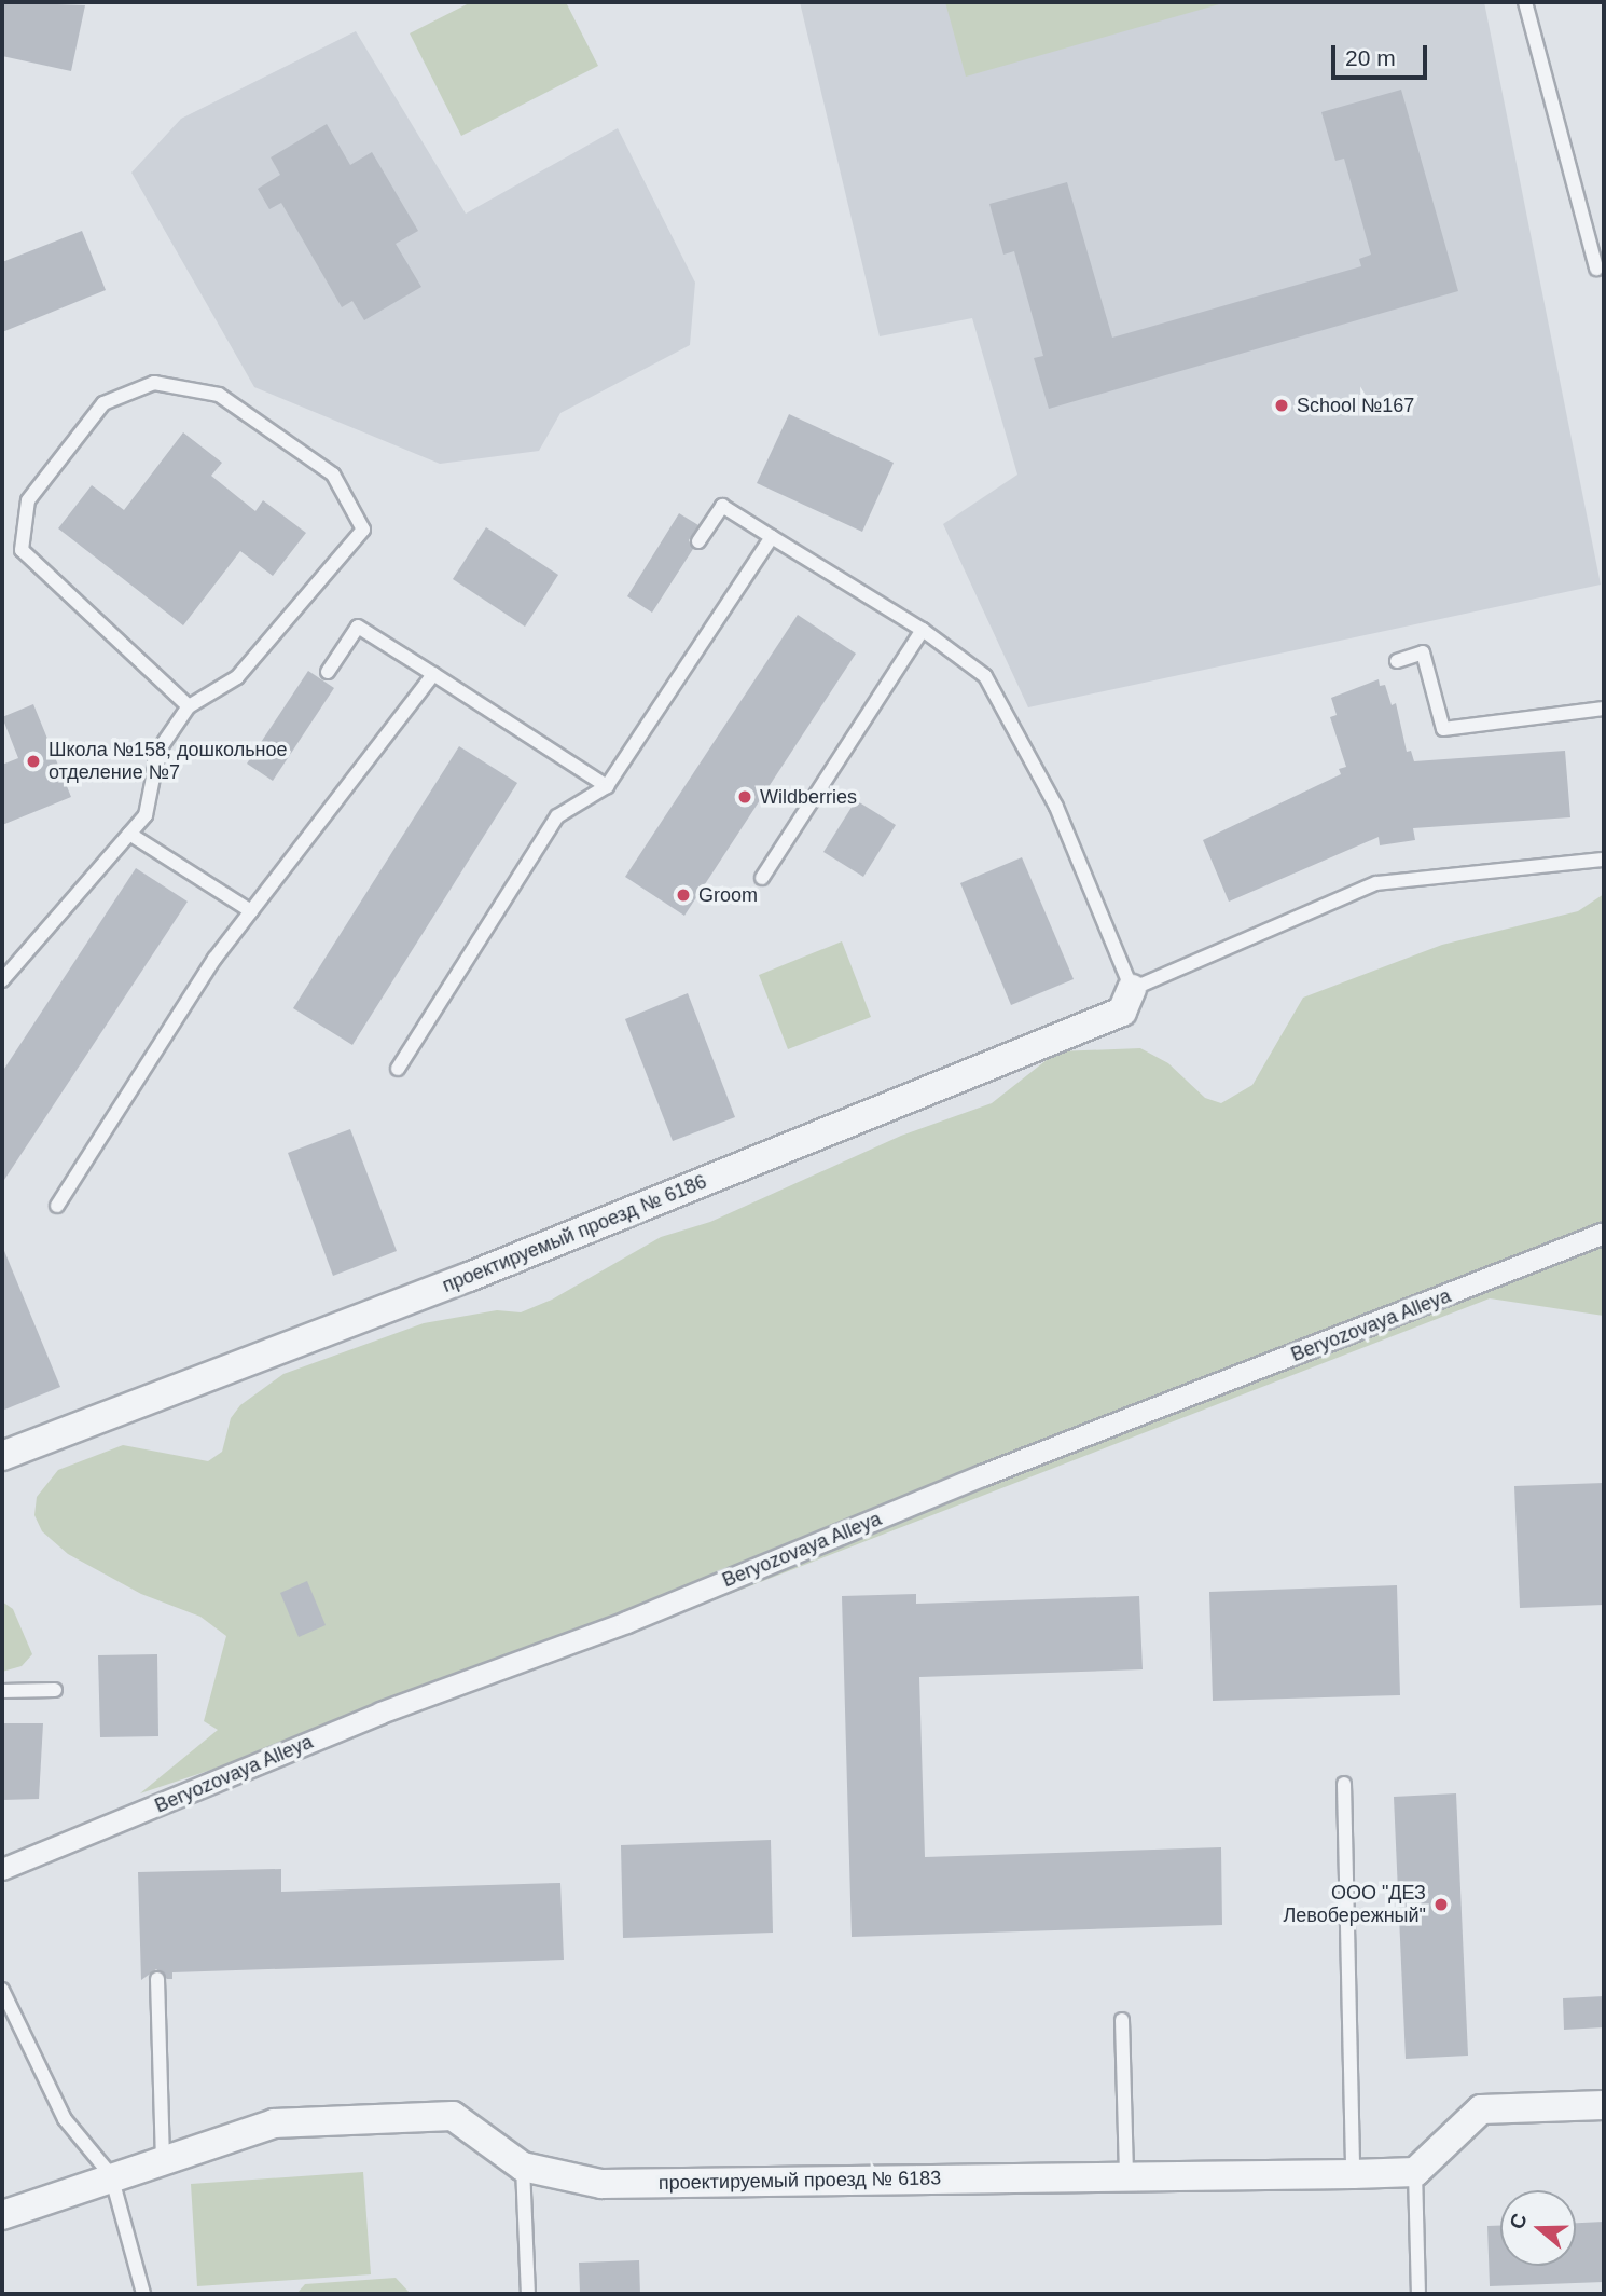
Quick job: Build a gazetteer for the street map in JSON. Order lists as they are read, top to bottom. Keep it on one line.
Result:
{"streets":{"street":["проектируемый проезд № 6186","Beryozovaya Alleya","проектируемый проезд № 6183"]},"places":["School №167","Школа №158, дошкольное отделение №7","Wildberries","Groom","ООО \"ДЕЗ Левобережный\""],"scale_bar":"20 m","north":"left"}
